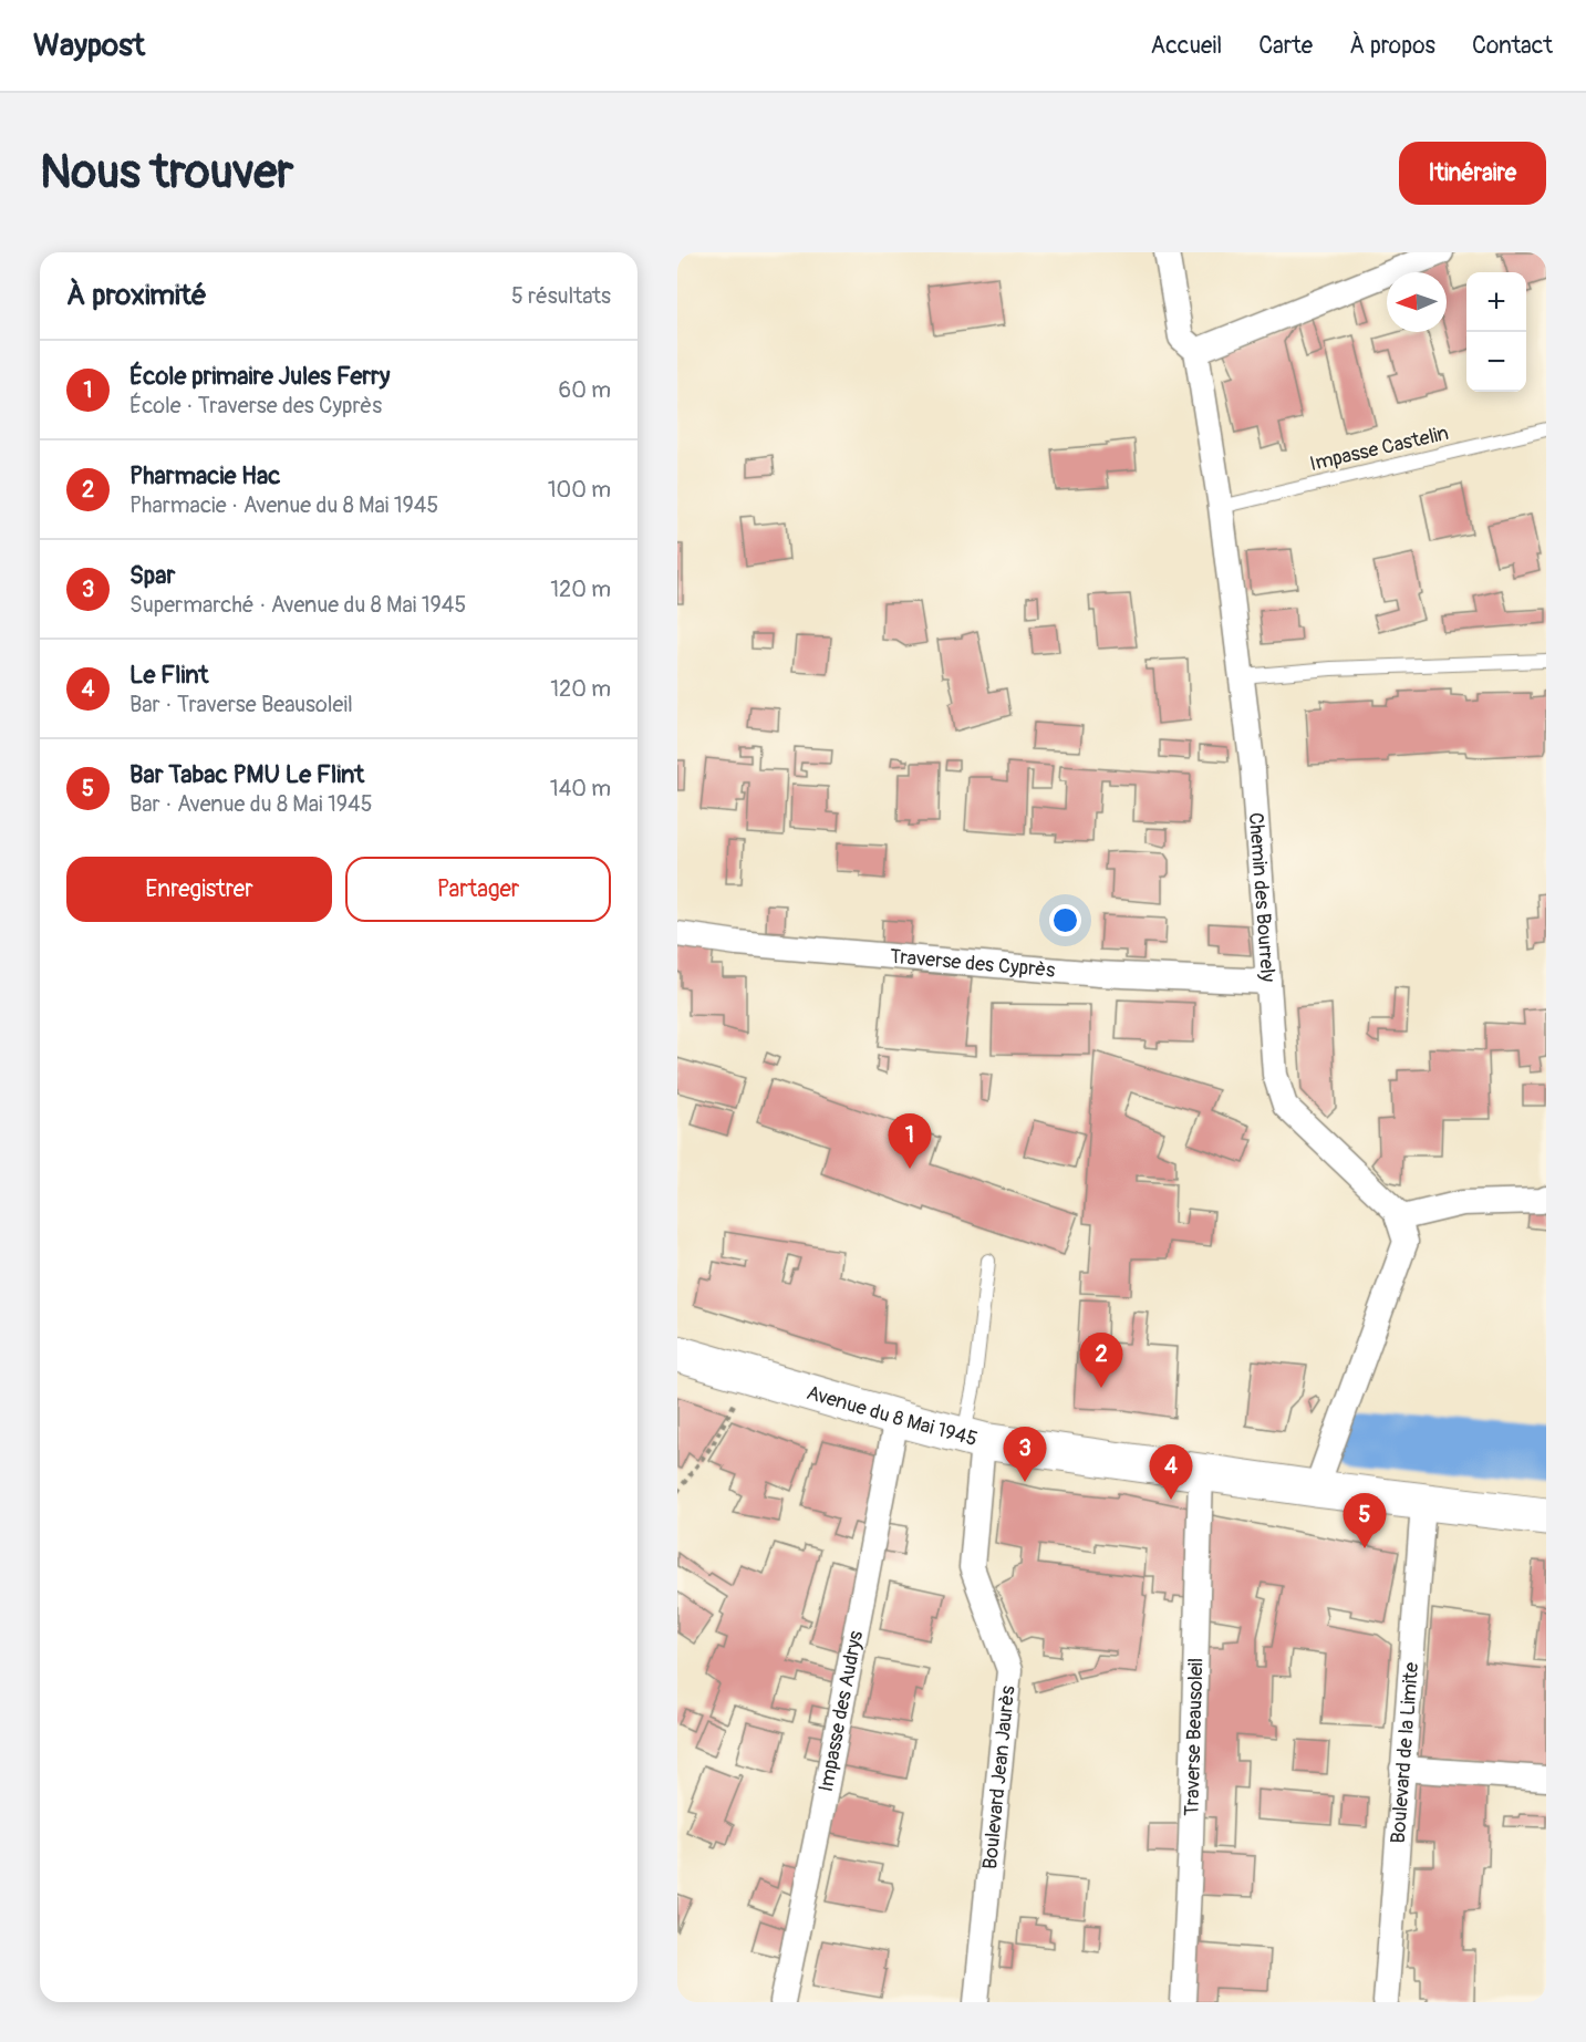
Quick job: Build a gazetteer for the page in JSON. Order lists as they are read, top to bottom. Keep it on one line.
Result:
{"streets":{"main road":["Avenue du 8 Mai 1945"],"street":["Chemin des Bourrely","Traverse des Cyprès","Impasse des Audrys","Traverse Beausoleil","Boulevard de la Limite","Boulevard Jean Jaurès"],"lane":["Impasse Castelin"]},"crossings":[["Impasse Castelin","Chemin des Bourrely"],["Chemin des Bourrely","Traverse des Cyprès"],["Avenue du 8 Mai 1945","Impasse des Audrys"],["Avenue du 8 Mai 1945","Traverse Beausoleil"],["Avenue du 8 Mai 1945","Boulevard de la Limite"],["Avenue du 8 Mai 1945","Boulevard Jean Jaurès"]],"north":"left","page":{"header":"Waypost","nav":["Accueil","Carte","À propos","Contact"],"buttons":["Itinéraire",["Enregistrer","Partager"]],"title":"Nous trouver","heading":["À proximité","5 résultats"],"map_buttons":["+","−"],"list":[{"mark":"1","name":"École primaire Jules Ferry","note":"École · Traverse des Cyprès","value":"60 m"},{"mark":"2","name":"Pharmacie Hac","note":"Pharmacie · Avenue du 8 Mai 1945","value":"100 m"},{"mark":"3","name":"Spar","note":"Supermarché · Avenue du 8 Mai 1945","value":"120 m"},{"mark":"4","name":"Le Flint","note":"Bar · Traverse Beausoleil","value":"120 m"},{"mark":"5","name":"Bar Tabac PMU Le Flint","note":"Bar · Avenue du 8 Mai 1945","value":"140 m"}],"pins":["1","2","3","4","5"]}}
